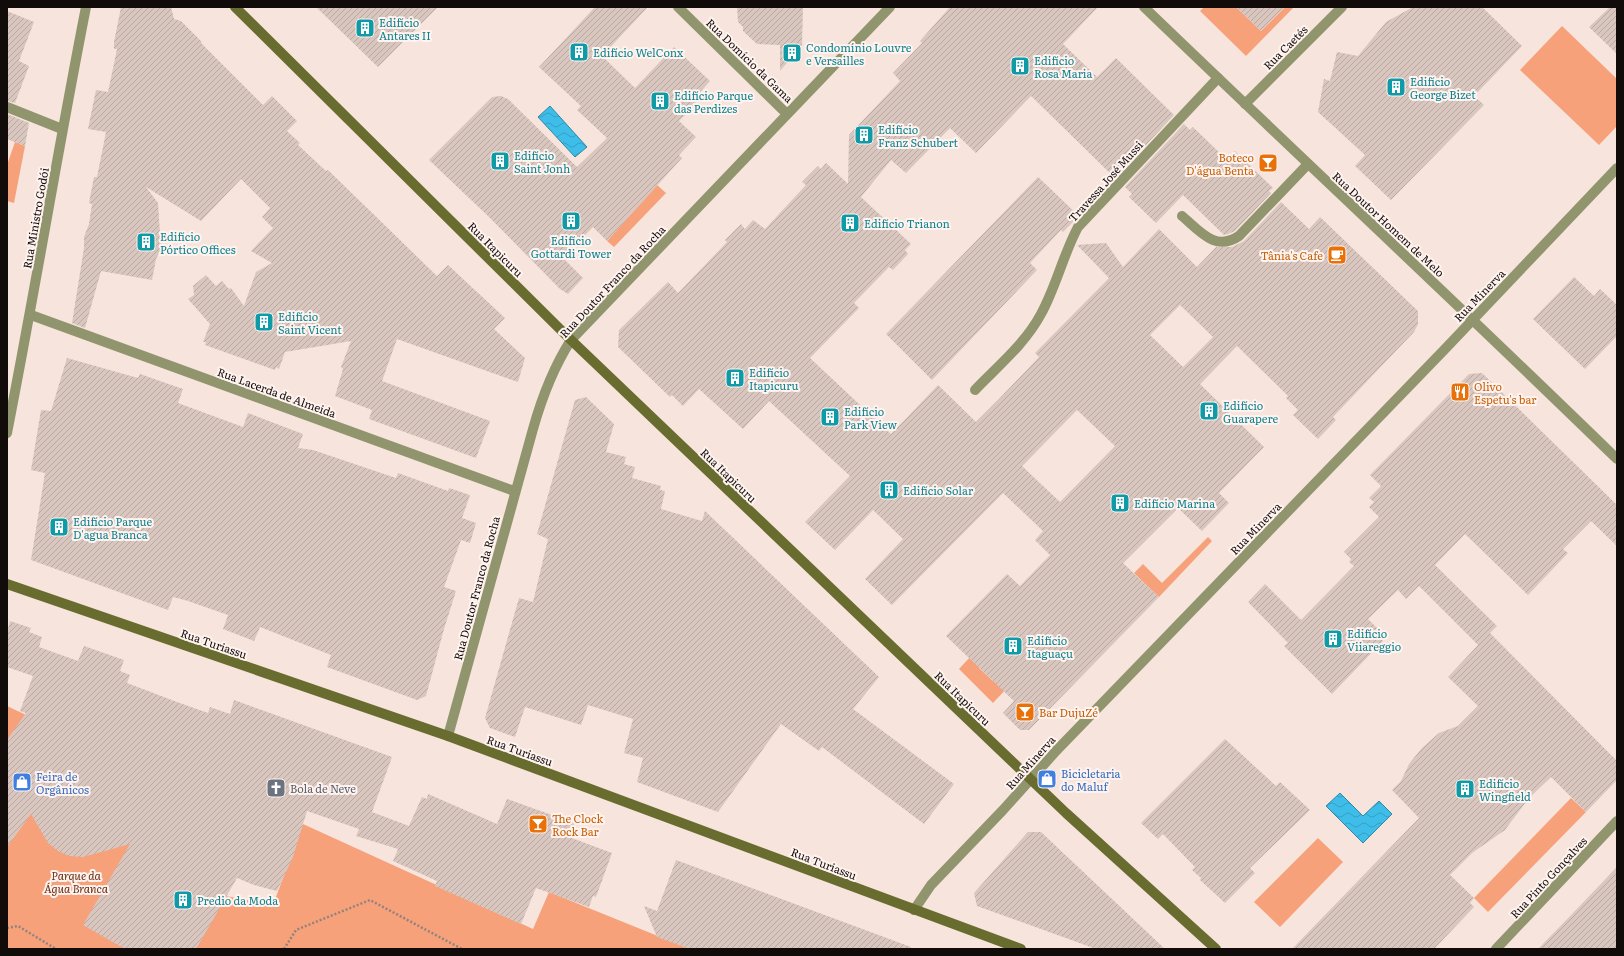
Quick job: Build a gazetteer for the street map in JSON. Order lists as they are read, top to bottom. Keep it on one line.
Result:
{"streets":{"street":["Rua Caetés","Rua Domício da Gama","Travessa José Mussi","Rua Ministro Godói","Rua Doutor Homem de Melo","Rua Itapicuru","Rua Doutor Franco da Rocha","Rua Minerva","Rua Lacerda de Almeida","Rua Turiassu","Rua Pinto Gonçalves"]},"crossings":[["Rua Caetés","Rua Doutor Homem de Melo"],["Rua Domício da Gama","Rua Doutor Franco da Rocha"],["Travessa José Mussi","Rua Doutor Homem de Melo"],["Rua Ministro Godói","Rua Lacerda de Almeida"],["Rua Doutor Homem de Melo","Rua Minerva"],["Rua Itapicuru","Rua Doutor Franco da Rocha"],["Rua Itapicuru","Rua Minerva"],["Rua Doutor Franco da Rocha","Rua Lacerda de Almeida"],["Rua Doutor Franco da Rocha","Rua Turiassu"],["Rua Minerva","Rua Turiassu"]],"parks":["Parque da Água Branca"],"places":{"building":["Edifício Antares II","Edifício WelConx","Condomínio Louvre e Versailles","Edifício Rosa Maria","Edifício George Bizet","Edifício Parque das Perdizes","Edifício Franz Schubert","Edifício Saint Jonh","Edifício Gottardi Tower","Edifício Trianon","Edifício Pórtico Offices","Edifício Saint Vicent","Edifício Itapicuru","Edifício Guarapere","Edifício Park View","Edifício Solar","Edifício Marina","Edifício Parque D'agua Branca","Edifício Viiareggio","Edifício Itaguaçu","Edifício Wingfield","Predio da Moda"],"bar":["Boteco D'água Benta","Bar DujuZé","The Clock Rock Bar"],"cafe":["Tânia's Cafe"],"restaurant":["Olivo Espetu's bar"],"shop":["Bicicletaria do Maluf","Feira de Orgânicos"],"church":["Bola de Neve"]}}
